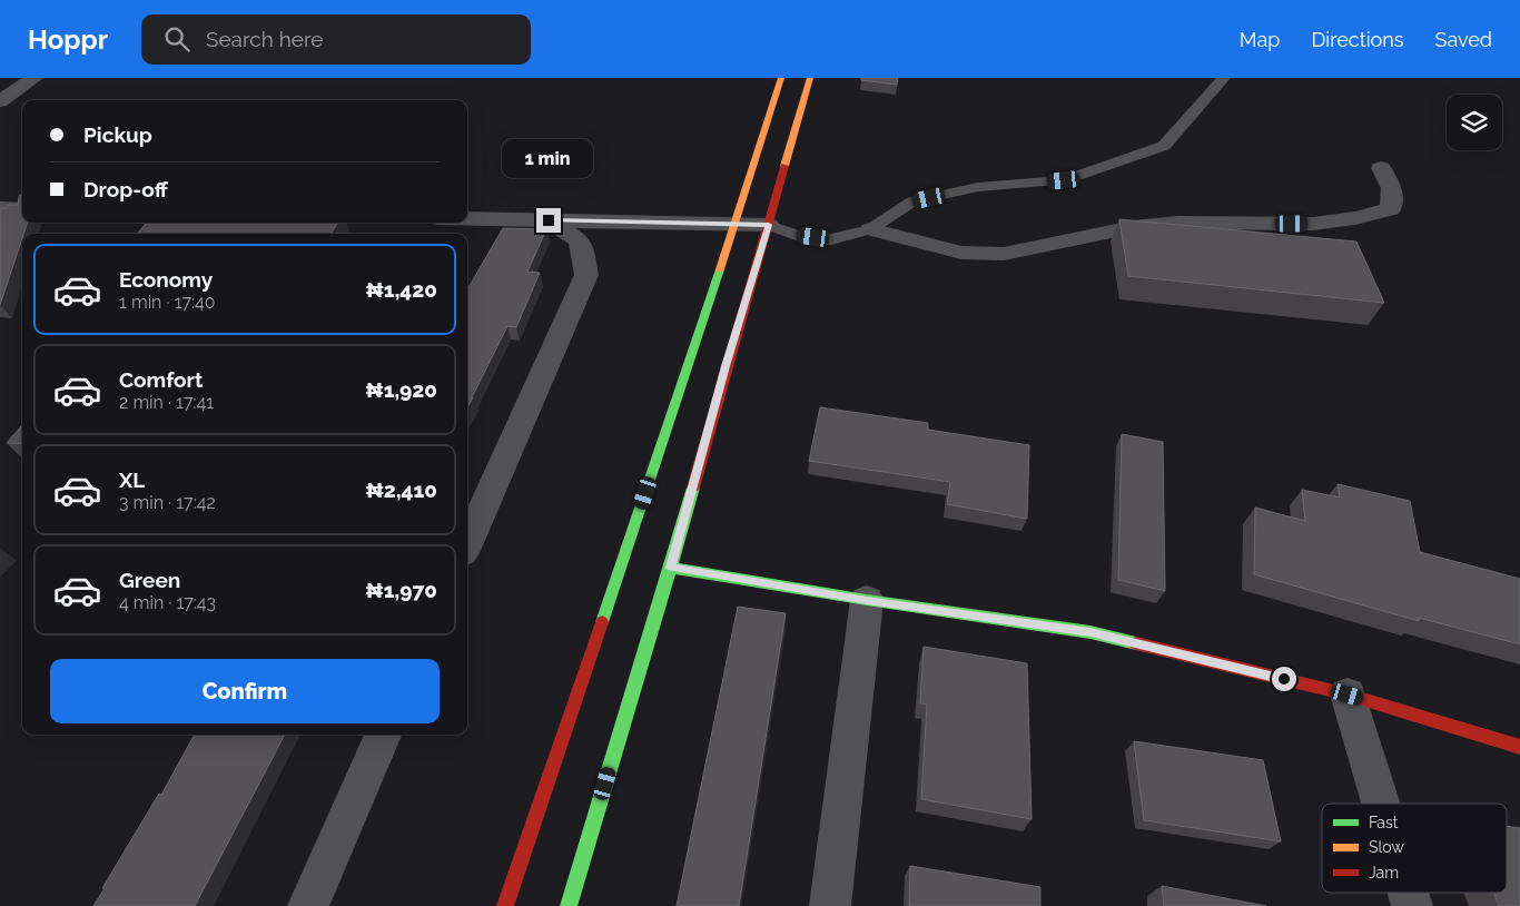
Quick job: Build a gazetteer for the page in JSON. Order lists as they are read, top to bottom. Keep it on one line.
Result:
{"legend":["Fast","Slow","Jam"],"page":{"header":"Hoppr","search":"Search here","nav":["Map","Directions","Saved"],"banner":["Pickup","Drop-off"],"bubble":"1 min","list":[{"name":"Economy","note":"1 min · 17:40","value":"₦1,420"},{"name":"Comfort","note":"2 min · 17:41","value":"₦1,920"},{"name":"XL","note":"3 min · 17:42","value":"₦2,410"},{"name":"Green","note":"4 min · 17:43","value":"₦1,970"}],"buttons":"Confirm"}}
